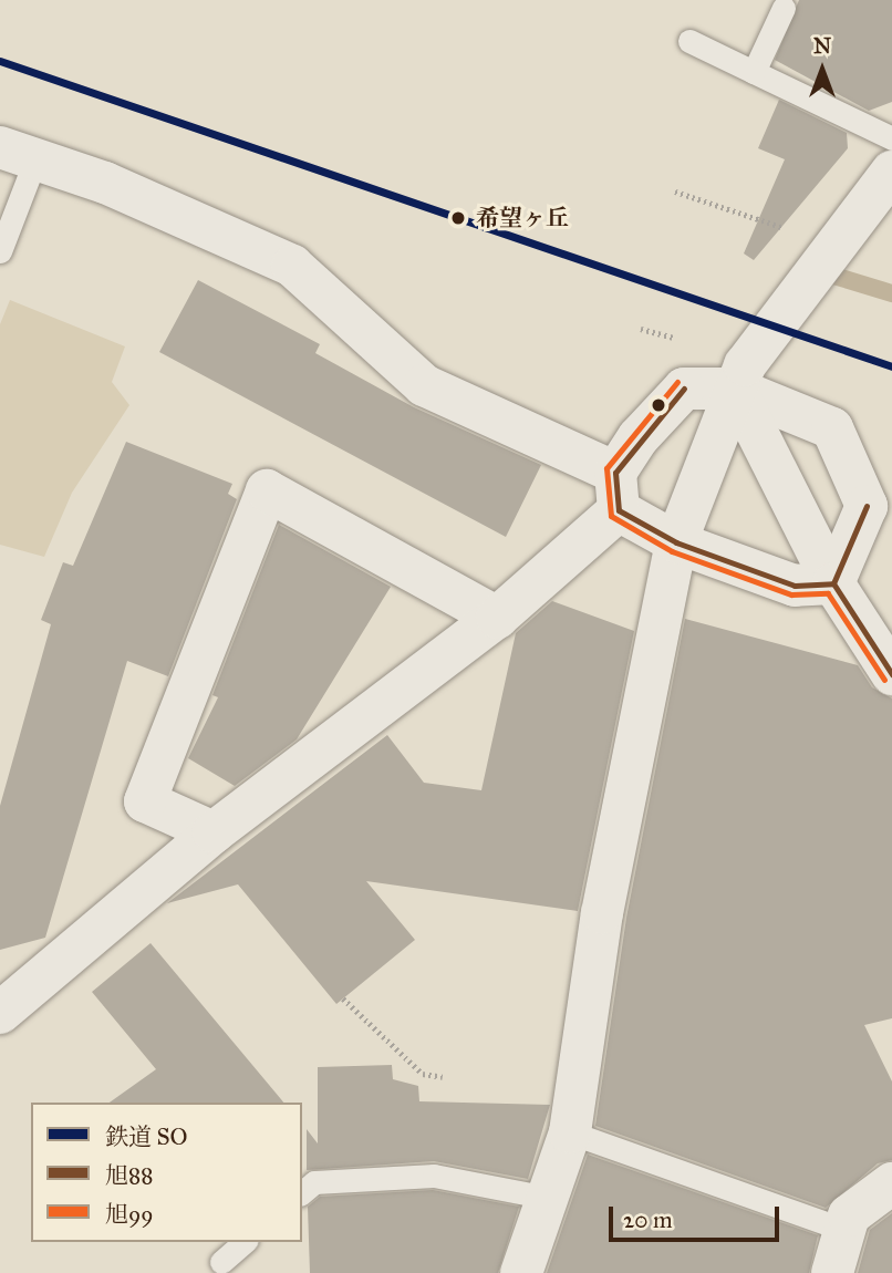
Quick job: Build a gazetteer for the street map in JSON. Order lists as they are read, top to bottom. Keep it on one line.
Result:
{"places":["希望ヶ丘"],"lines":["rail line SO","transit line 旭99","transit line 旭88"],"legend":["鉄道 SO","旭88","旭99"],"scale_bar":"20 m","north":"top"}
